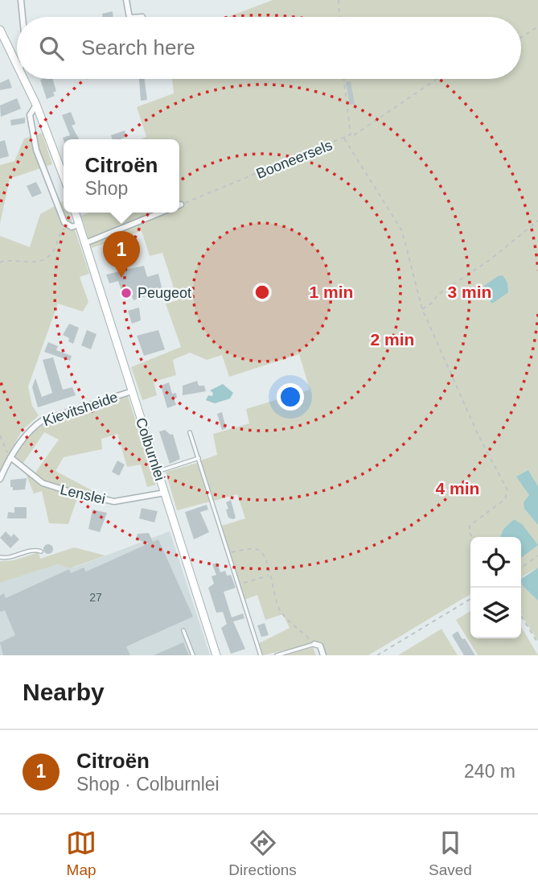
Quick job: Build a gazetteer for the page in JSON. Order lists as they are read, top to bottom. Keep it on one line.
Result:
{"streets":{"street":["Kievitsheide","Colburnlei","Lenslei"],"path":["Booneersels"]},"crossings":[["Kievitsheide","Colburnlei"],["Kievitsheide","Lenslei"],["Colburnlei","Lenslei"]],"places":["Peugeot"],"house_numbers":["27"],"page":{"search":"Search here","popup":["Citroën","Shop"],"pins":"1","heading":"Nearby","list":[{"mark":"1","name":"Citroën","note":"Shop · Colburnlei","value":"240 m"}],"nav":["Map","Directions","Saved"]},"rings":["1 min","3 min","2 min","4 min"]}
